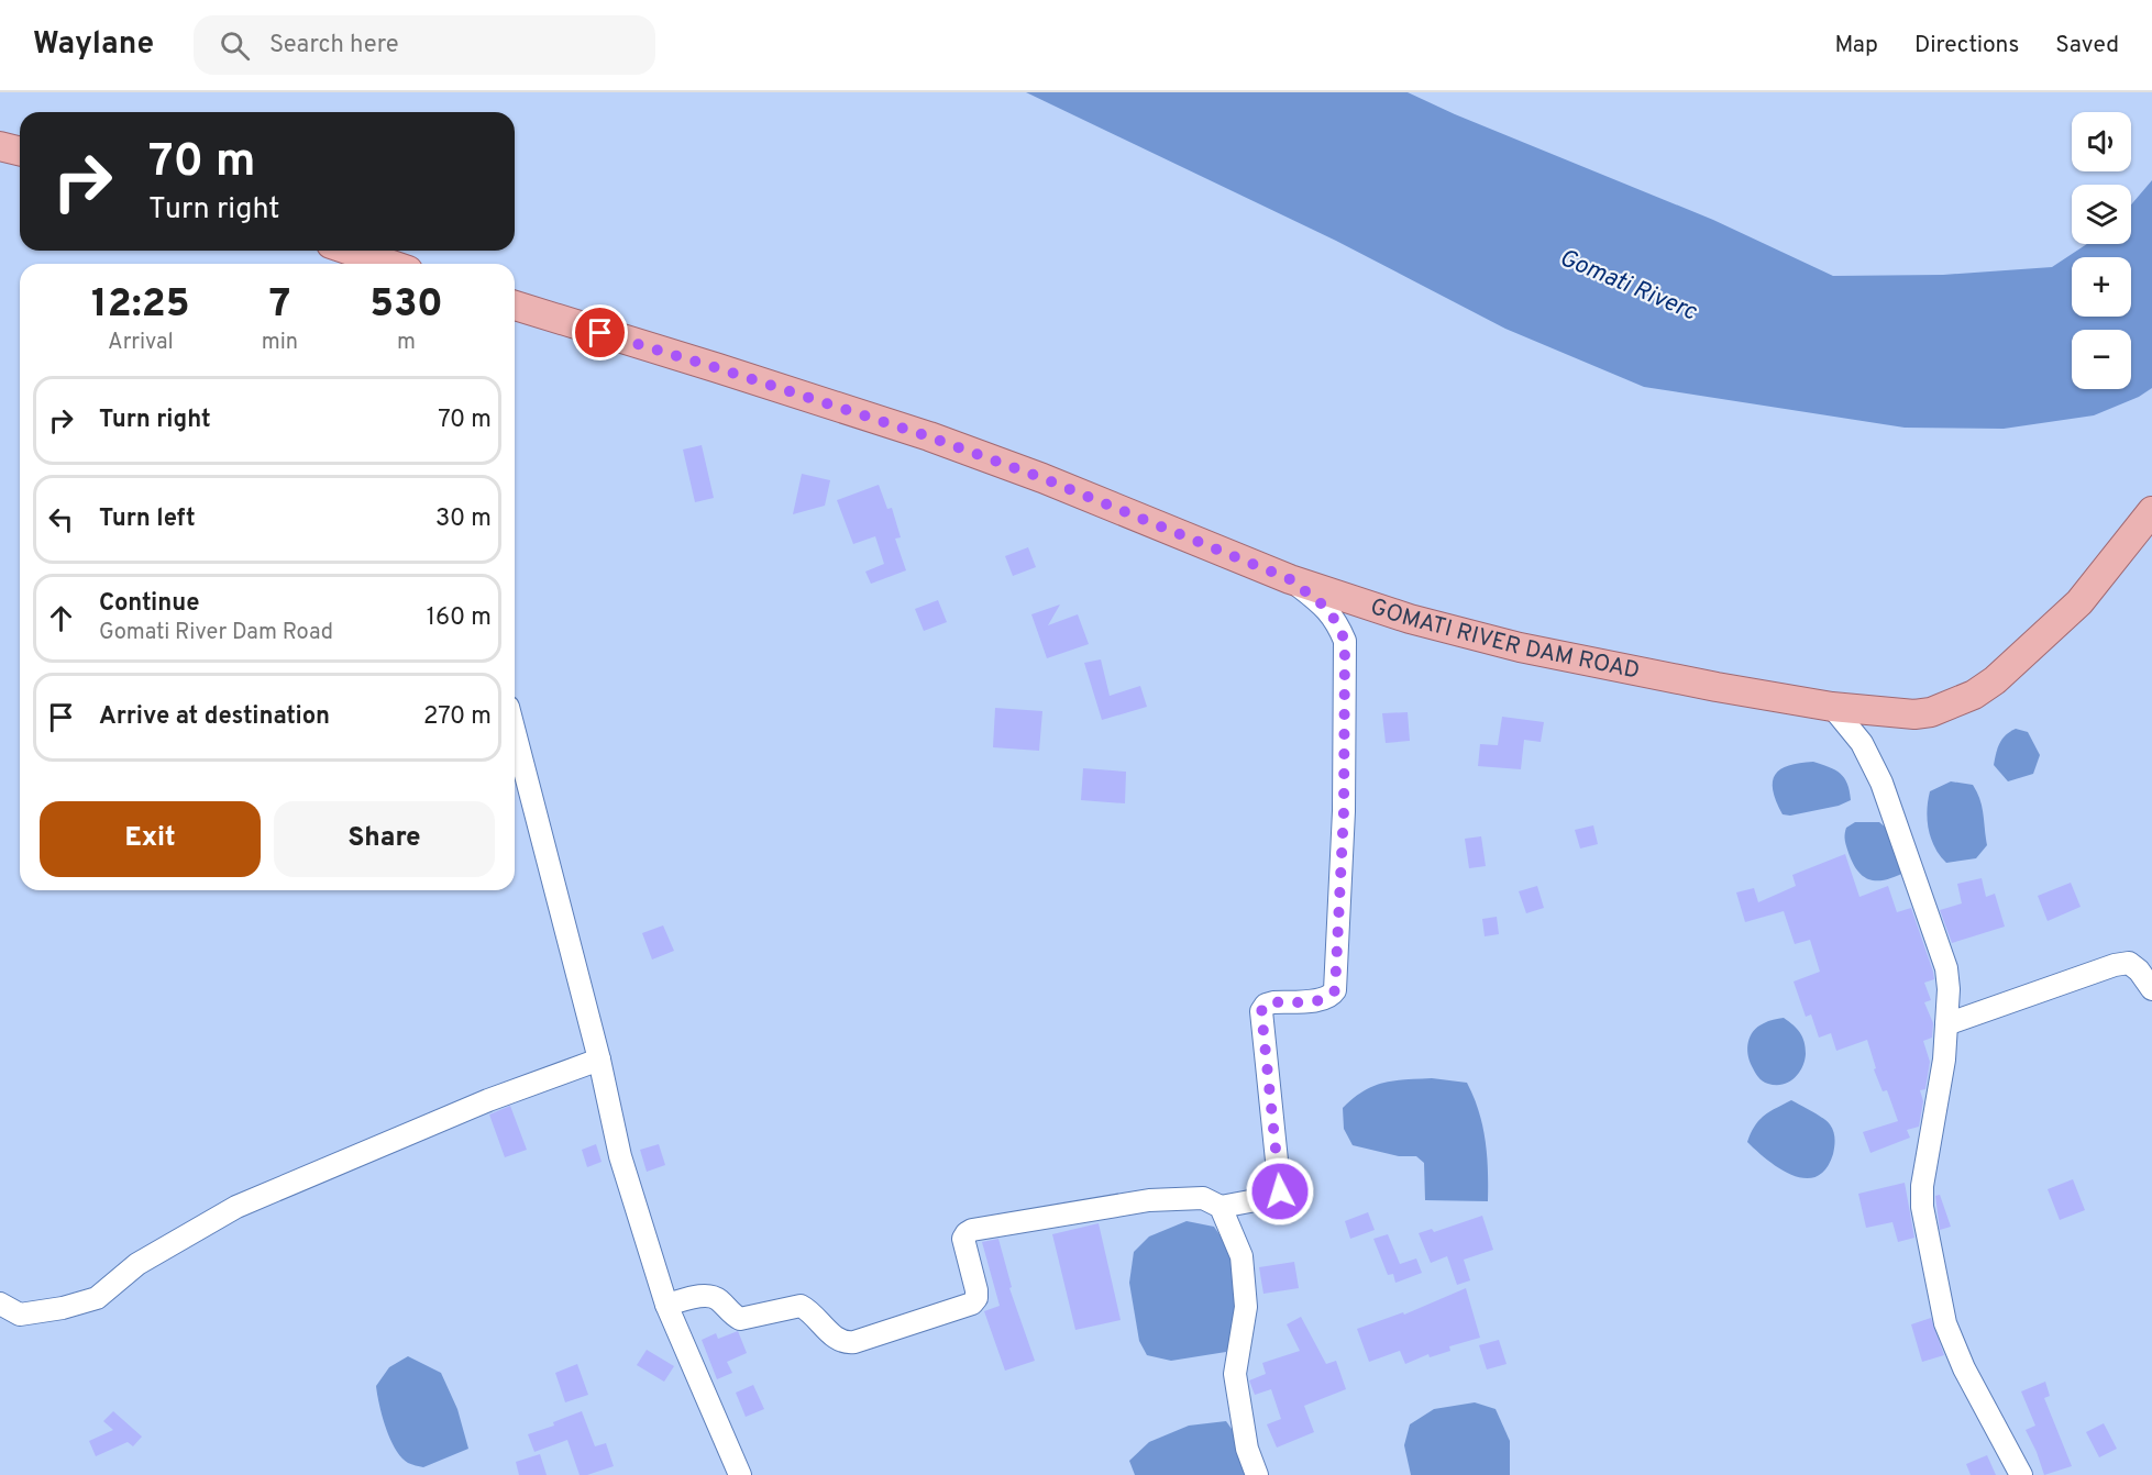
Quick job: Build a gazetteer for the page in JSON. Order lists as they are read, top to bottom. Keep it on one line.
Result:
{"streets":{"main road":["GOMATI RIVER DAM ROAD"]},"water":["Gomati Riverc"],"page":{"header":"Waylane","search":"Search here","nav":["Map","Directions","Saved"],"map_buttons":["+","−"],"turn":["70 m","Turn right"],"eta":["12:25","Arrival","7","min","530","m"],"list":[{"name":"Turn right","value":"70 m"},{"name":"Turn left","value":"30 m"},{"name":"Continue","note":"Gomati River Dam Road","value":"160 m"},{"name":"Arrive at destination","value":"270 m"}],"buttons":["Exit","Share"]}}
